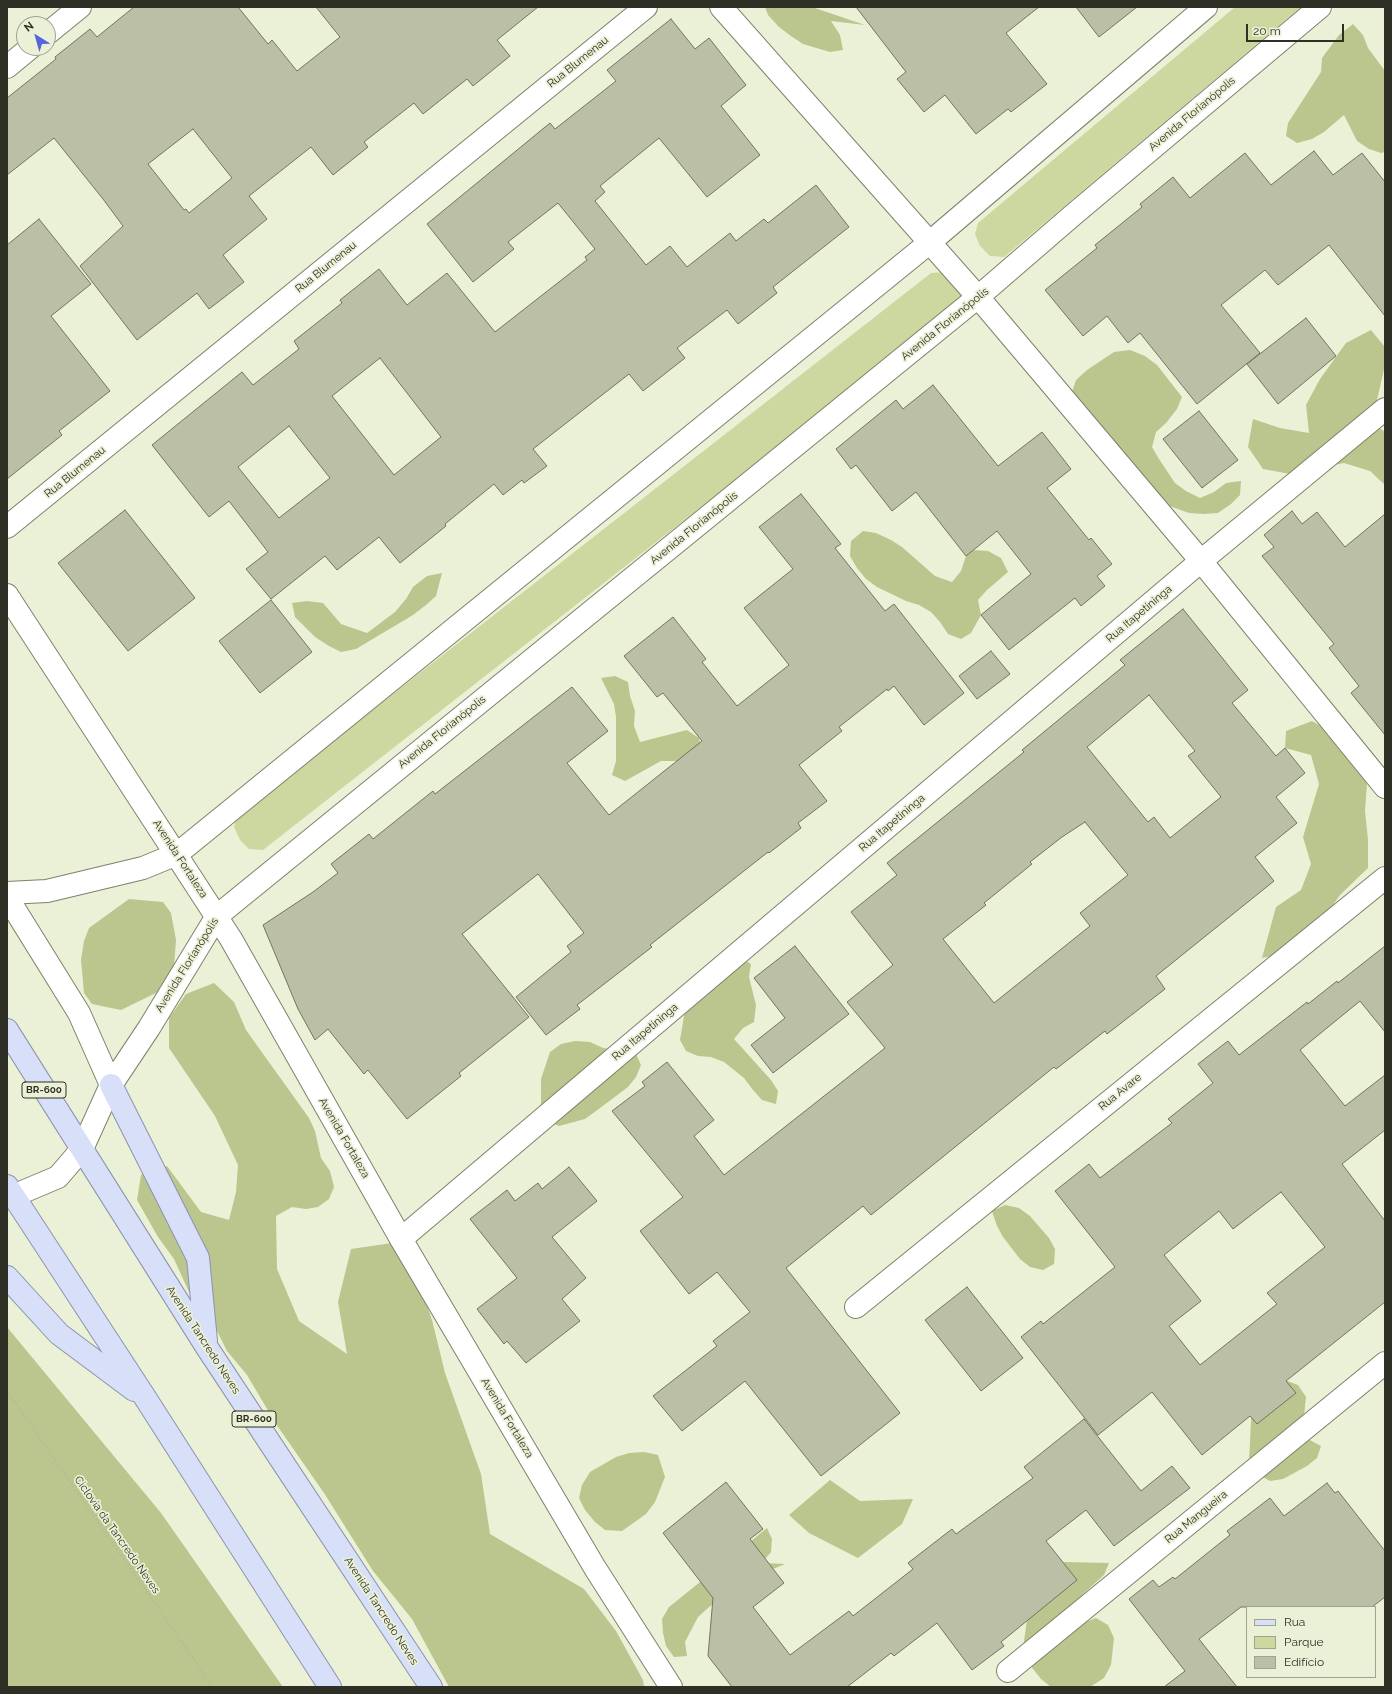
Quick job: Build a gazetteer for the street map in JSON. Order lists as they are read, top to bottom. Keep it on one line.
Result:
{"streets":{"main road":["BR-600","Avenida Tancredo Neves"],"street":["Rua Blumenau","Avenida Florianópolis","Rua Itapetininga","Avenida Fortaleza","Rua Avare","Rua Mangueira"],"path":["Ciclovia da Tancredo Neves"]},"crossings":[["Avenida Florianópolis","Avenida Fortaleza"],["Avenida Florianópolis","Avenida Tancredo Neves"],["Rua Itapetininga","Avenida Fortaleza"]],"legend":["Rua","Parque","Edifício"],"scale_bar":"20 m","north":"top left"}
